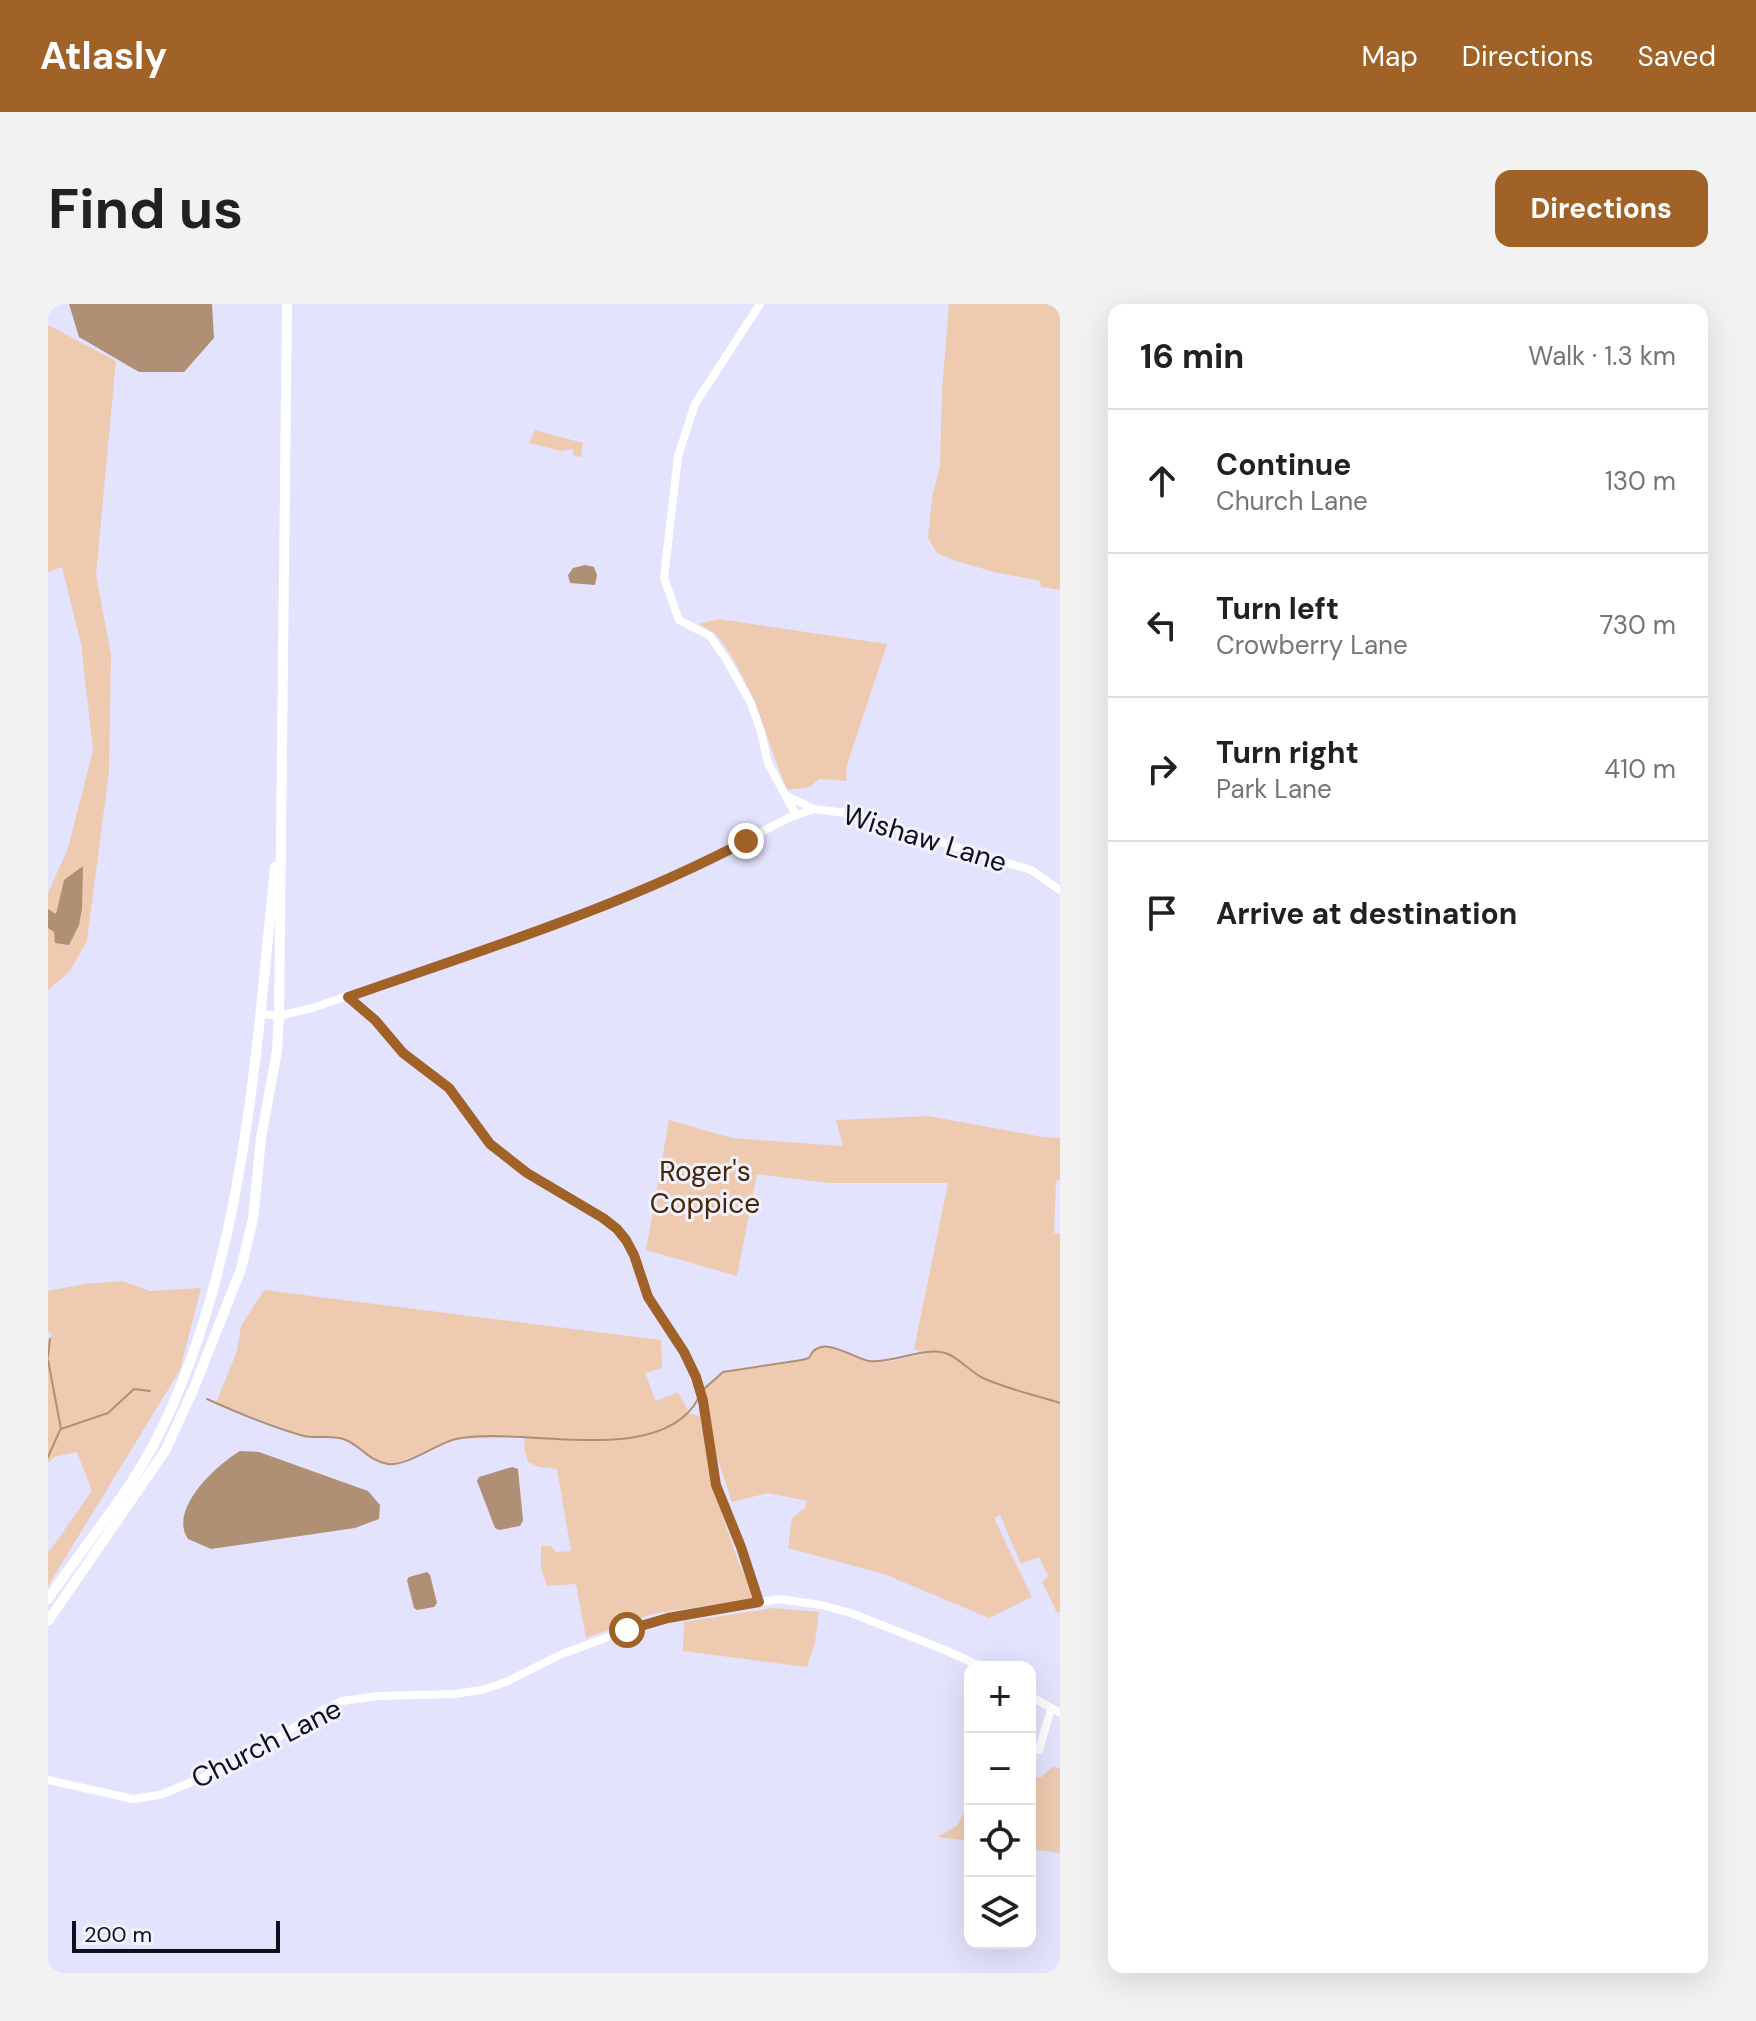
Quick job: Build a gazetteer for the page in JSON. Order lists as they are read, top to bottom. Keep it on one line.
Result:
{"streets":{"street":["Wishaw Lane","Church Lane"]},"parks":["Roger's Coppice"],"scale_bar":"200 m","page":{"header":"Atlasly","nav":["Map","Directions","Saved"],"buttons":"Directions","title":"Find us","heading":["16 min","Walk · 1.3 km"],"list":[["Continue","Church Lane","130 m"],["Turn left","Crowberry Lane","730 m"],["Turn right","Park Lane","410 m"],"Arrive at destination"],"map_buttons":["+","−"],"scale":"200 m"}}
